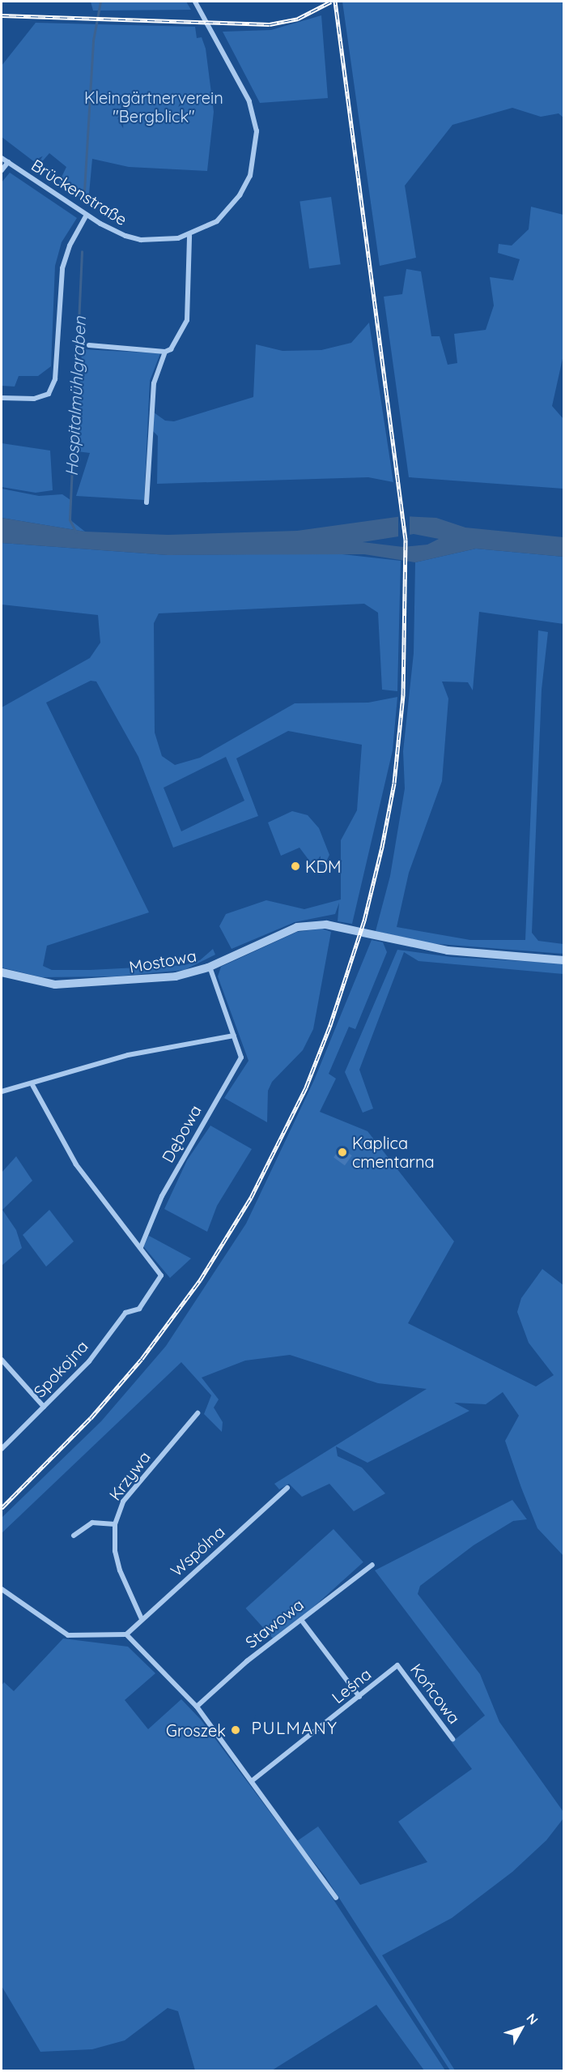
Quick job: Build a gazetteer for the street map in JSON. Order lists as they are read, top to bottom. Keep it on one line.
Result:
{"streets":{"street":["Brückenstraße","Mostowa","Dębowa","Spokojna","Krzywa","Wspólna","Stawowa","Leśna","Końcowa"]},"crossings":[["Mostowa","Dębowa"],["Dębowa","Spokojna"],["Krzywa","Wspólna"],["Leśna","Końcowa"]],"districts":["PULMANY"],"water":["Hospitalmühlgraben"],"parks":["Kleingärtnerverein \"Bergblick\""],"places":["KDM","Kaplica cmentarna","Groszek"],"north":"top right"}
